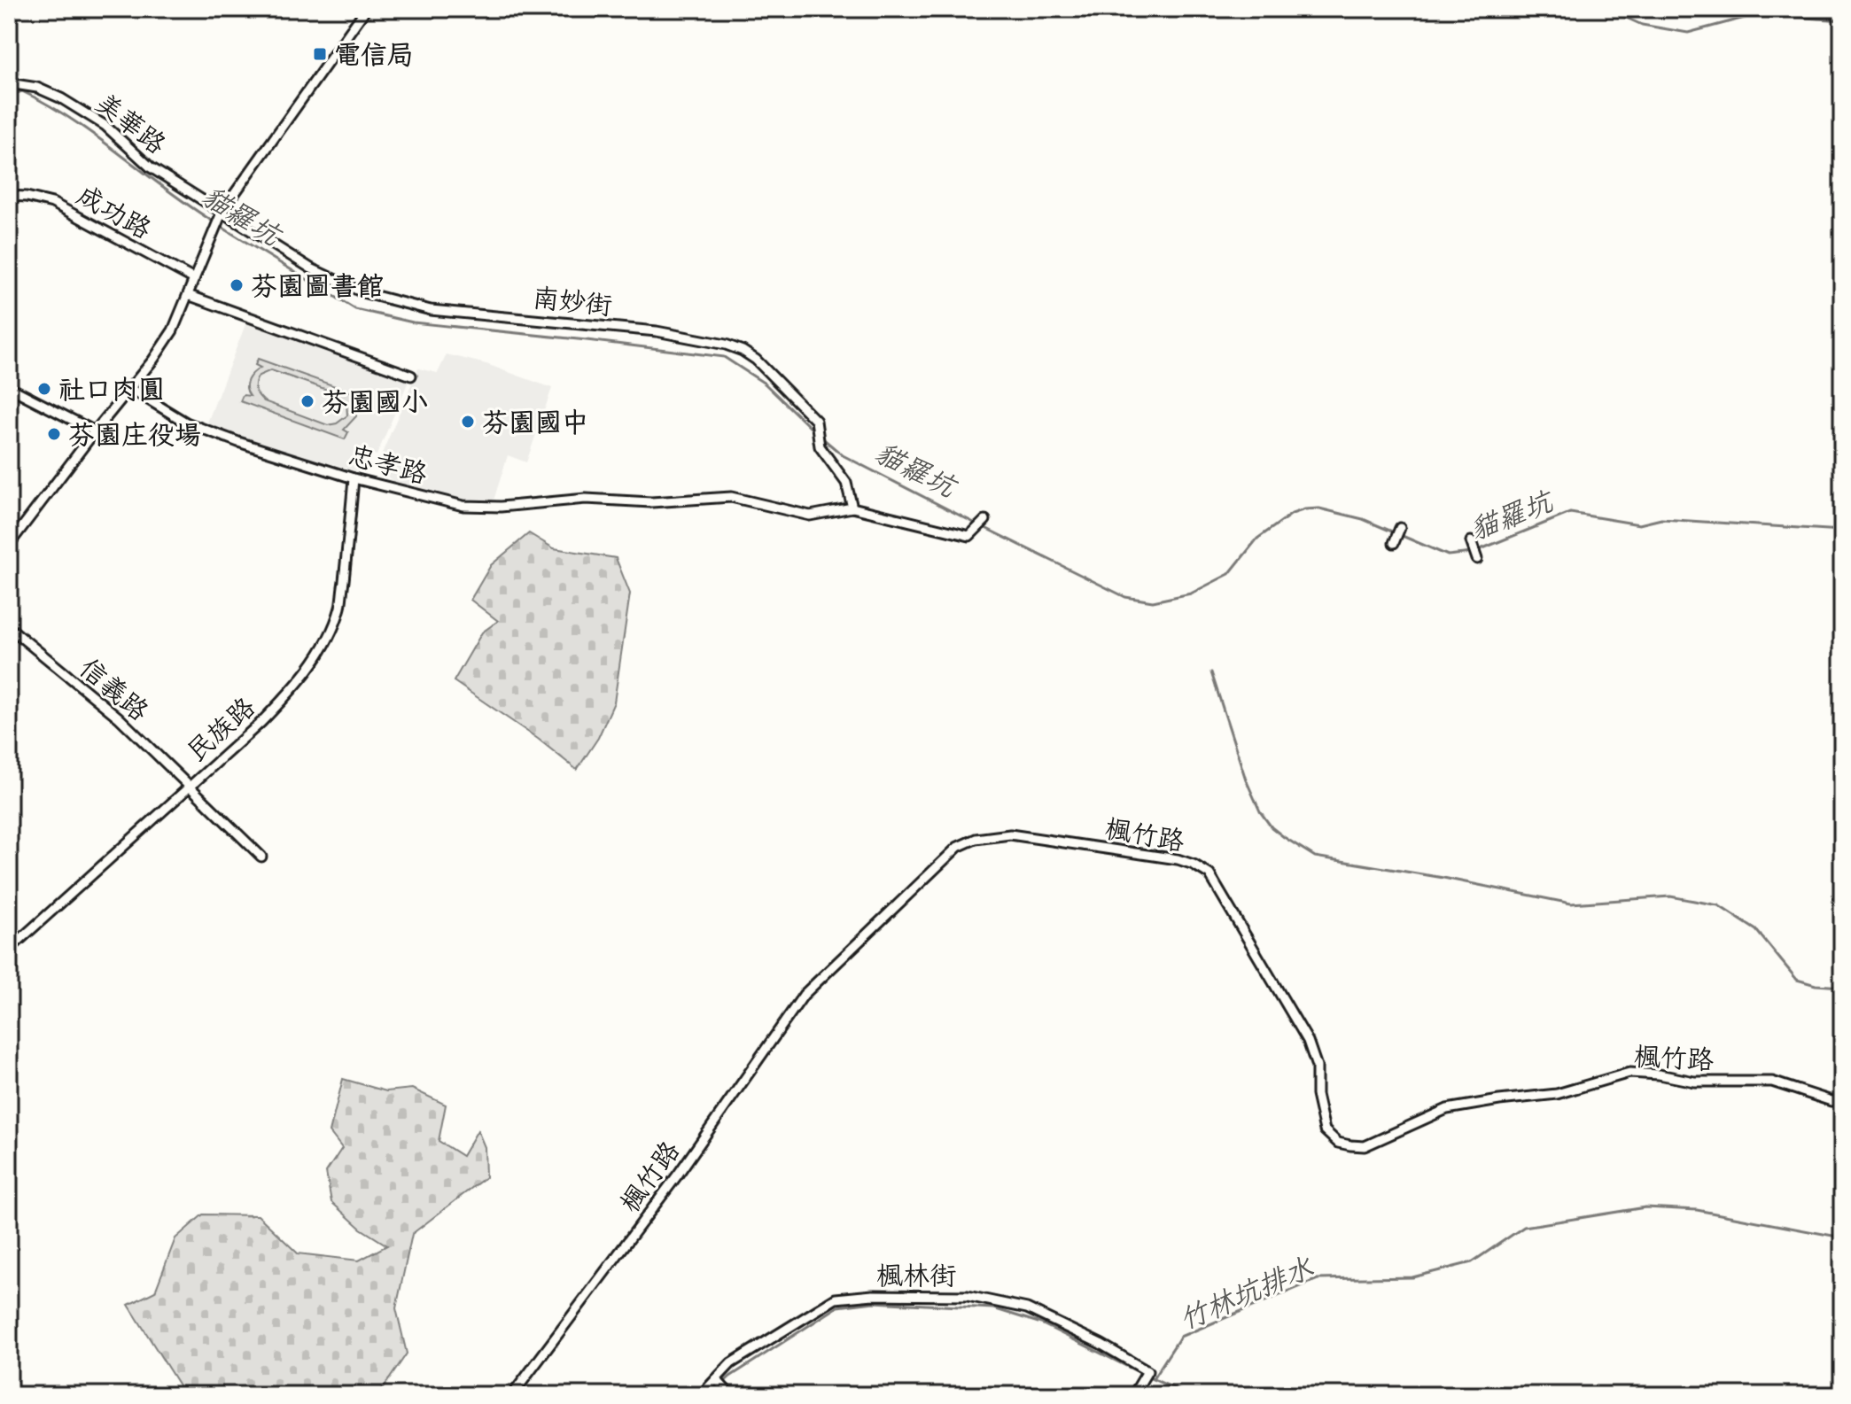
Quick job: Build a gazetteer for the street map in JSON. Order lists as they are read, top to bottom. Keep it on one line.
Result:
{"streets":{"street":["美華路","成功路","南妙街","忠孝路","信義路","民族路","楓竹路","楓林街"]},"crossings":[["美華路","南妙街"],["南妙街","忠孝路"],["忠孝路","民族路"],["信義路","民族路"]],"water":["貓羅坑","竹林坑排水"],"places":{"transit":["電信局"],"other":["芬園圖書館","社口肉圓","芬園國小","芬園國中","芬園庄役場"]}}
